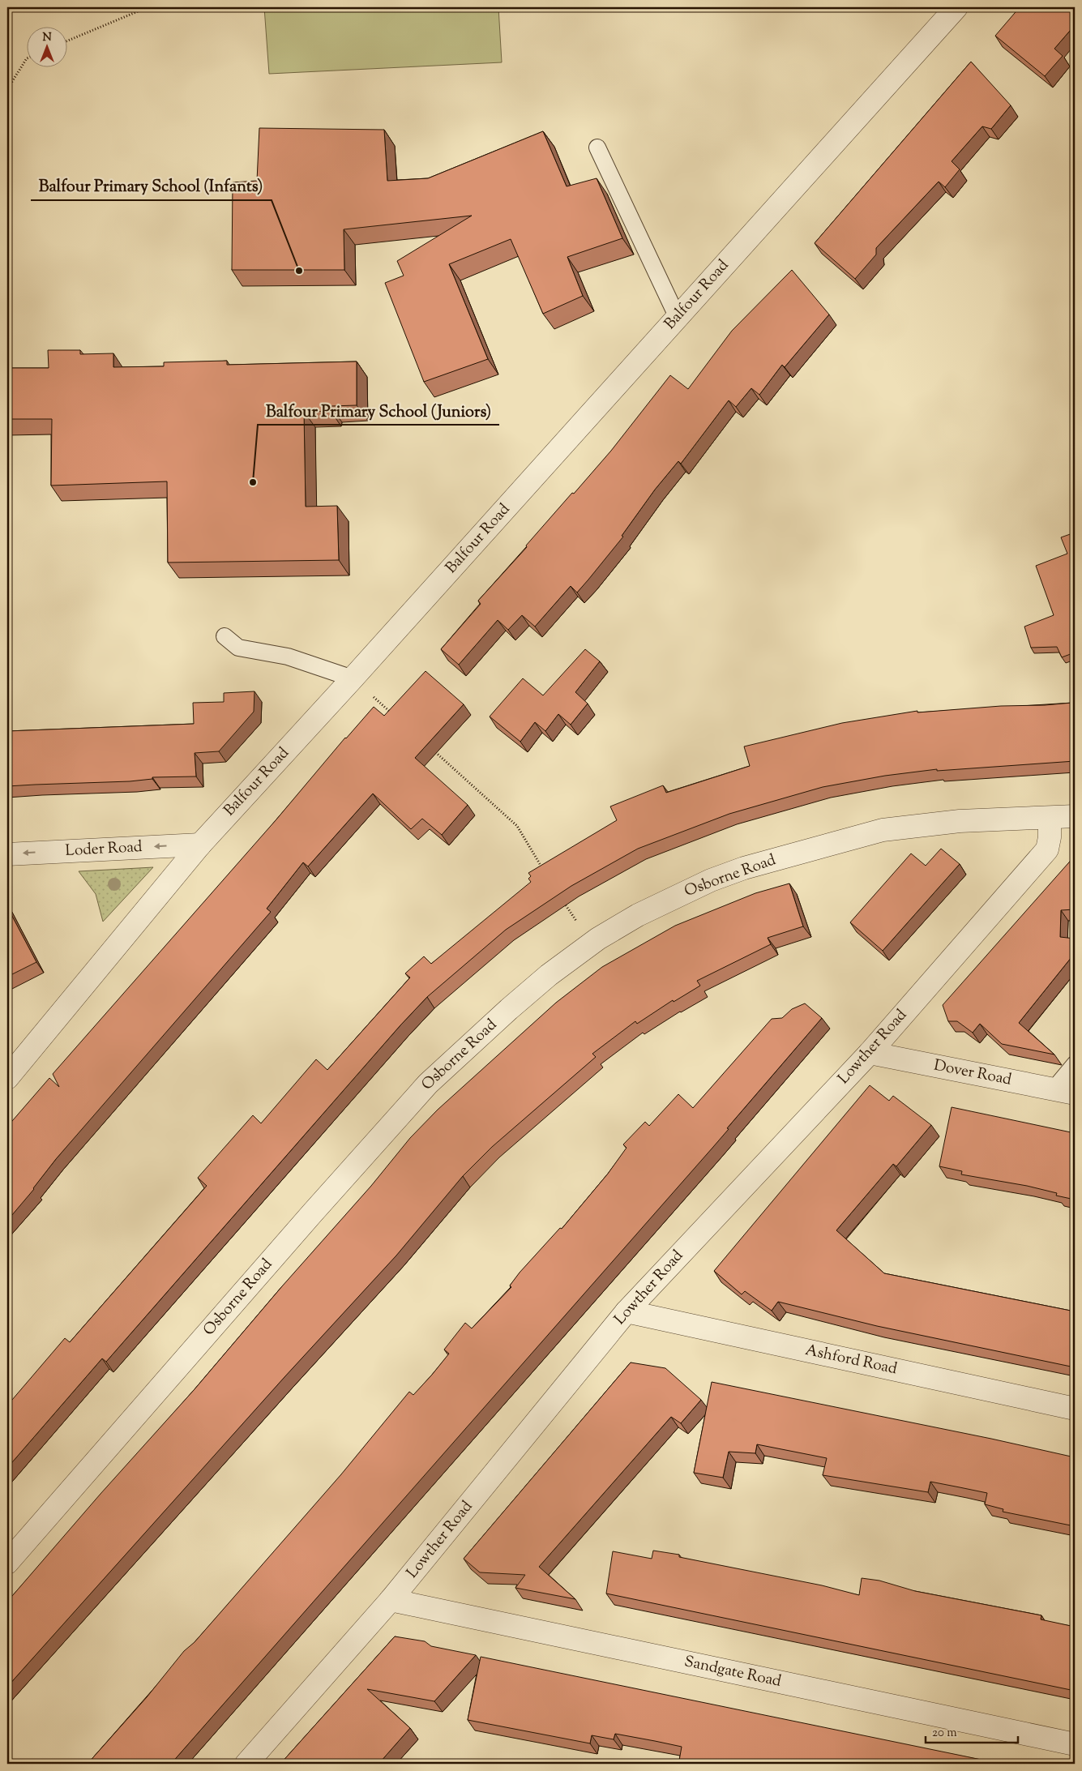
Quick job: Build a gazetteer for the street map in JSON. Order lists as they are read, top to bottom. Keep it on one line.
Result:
{"streets":{"street":["Balfour Road","Loder Road","Osborne Road","Lowther Road","Dover Road","Ashford Road","Sandgate Road"]},"crossings":[["Balfour Road","Loder Road"],["Osborne Road","Lowther Road"],["Lowther Road","Dover Road"],["Lowther Road","Ashford Road"],["Lowther Road","Sandgate Road"]],"one_way":["Loder Road"],"places":["Balfour Primary School (Infants)","Balfour Primary School (Juniors)"],"scale_bar":"20 m","north":"top"}
